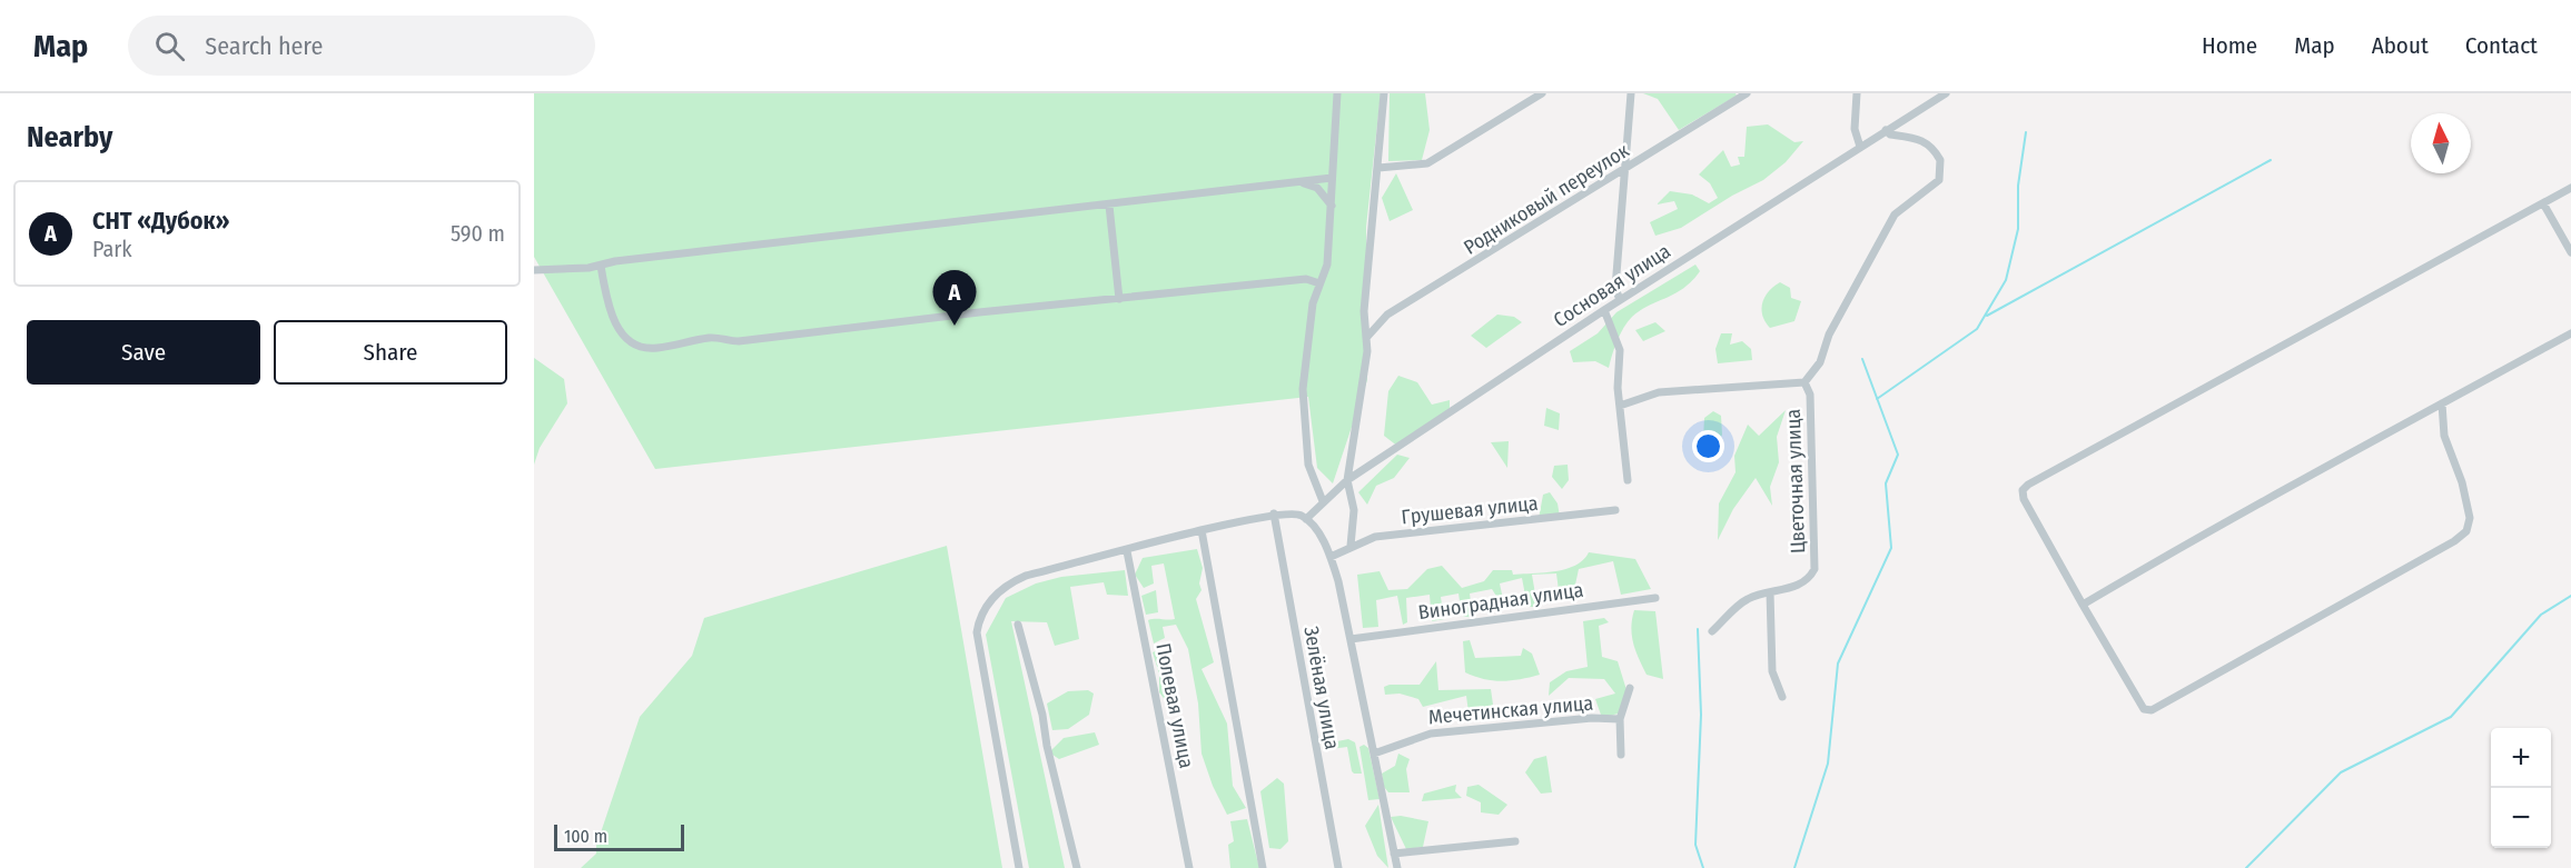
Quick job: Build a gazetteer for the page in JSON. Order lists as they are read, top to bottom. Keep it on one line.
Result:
{"streets":{"street":["Родниковый переулок","Сосновая улица","Цветочная улица","Грушевая улица","Виноградная улица","Зелёная улица","Полевая улица","Мечетинская улица"]},"scale_bar":"100 m","north":"top","page":{"header":"Map","search":"Search here","nav":["Home","Map","About","Contact"],"heading":"Nearby","list":[{"mark":"A","name":"СНТ «Дубок»","note":"Park","value":"590 m"}],"pins":"A","buttons":["Save","Share"],"map_buttons":["+","−"],"scale":"100 m"}}
